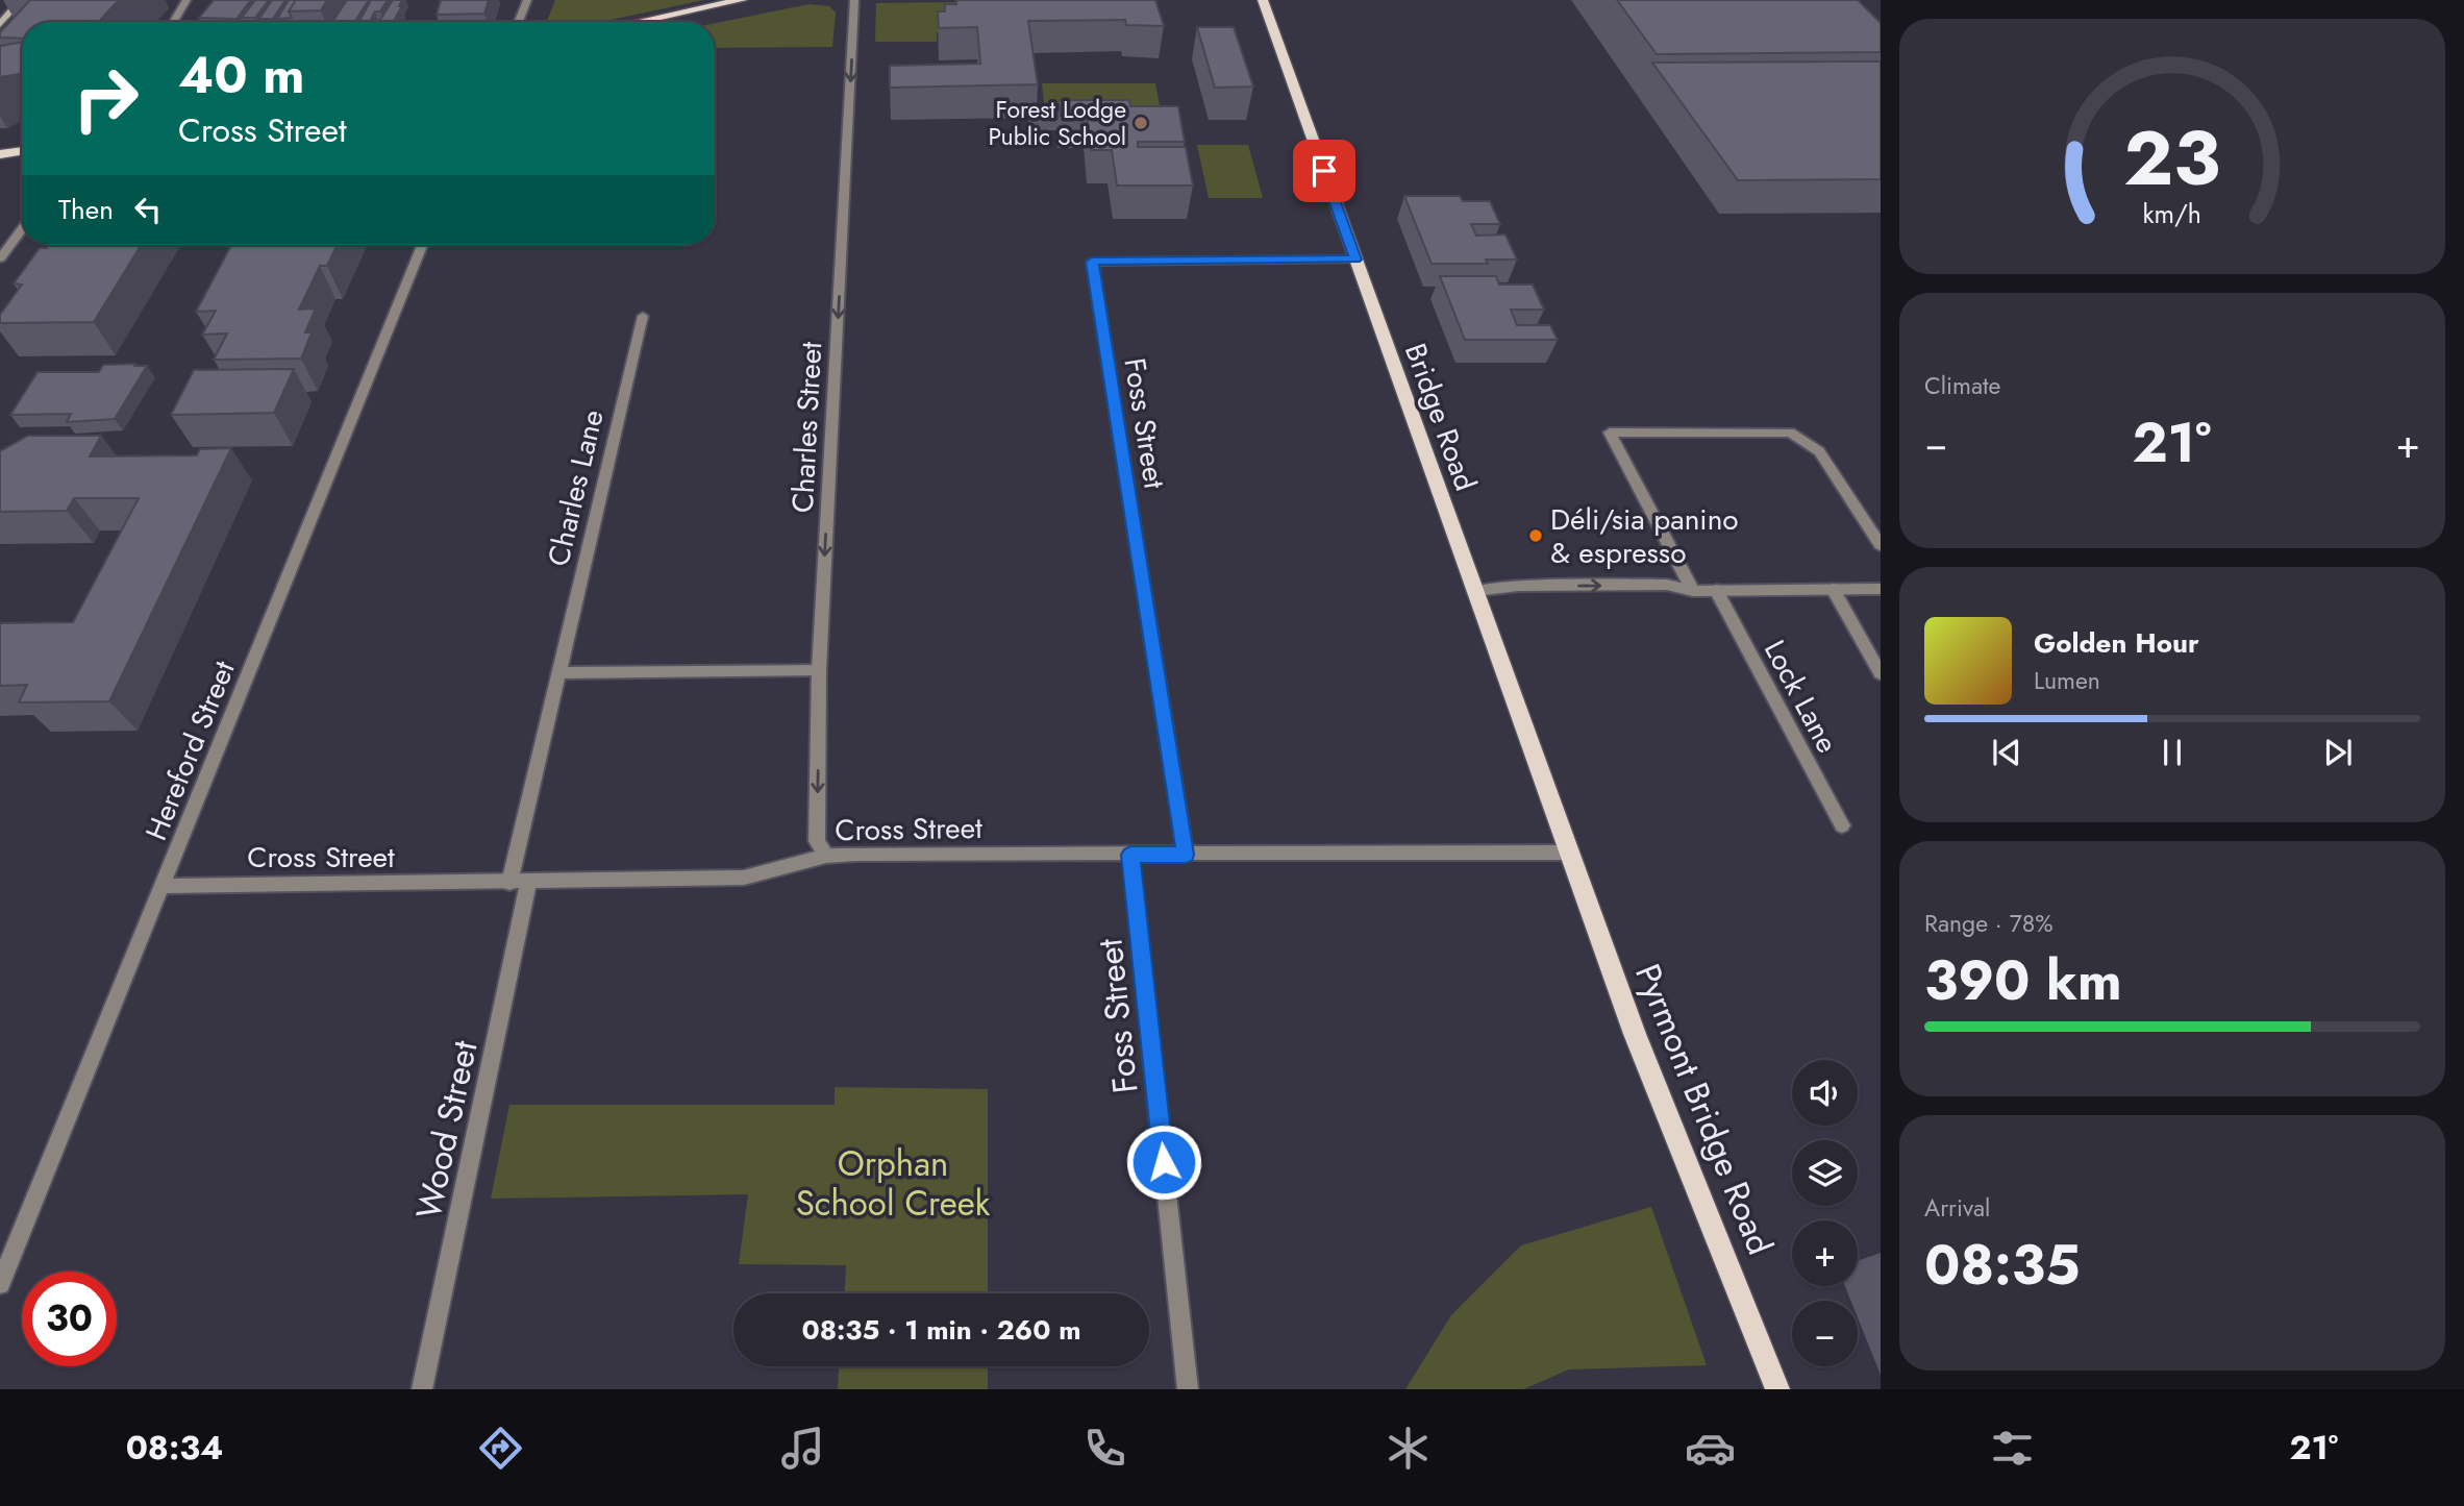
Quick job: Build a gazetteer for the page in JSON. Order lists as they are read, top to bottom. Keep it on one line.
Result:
{"streets":{"main road":["Bridge Road","Pyrmont Bridge Road"],"street":["Foss Street","Charles Street","Charles Lane","Lock Lane","Hereford Street","Cross Street","Wood Street"]},"crossings":[["Bridge Road","Foss Street"],["Bridge Road","Cross Street"],["Bridge Road","Pyrmont Bridge Road"],["Foss Street","Cross Street"],["Charles Street","Cross Street"],["Charles Lane","Cross Street"],["Charles Lane","Wood Street"],["Hereford Street","Cross Street"],["Cross Street","Pyrmont Bridge Road"],["Cross Street","Wood Street"]],"one_way":["Charles Street"],"parks":["Orphan School Creek"],"places":["Forest Lodge Public School","Déli/sia panino & espresso"],"page":{"turn":["40 m","Cross Street"],"then":"Then","tile":["Climate",["Range · 78%","390 km"],["Arrival","08:35"]],"heat":["−","21°","+"],"song":["Golden Hour","Lumen"],"map_buttons":["+","−"],"limit":"30","trip":"08:35 · 1 min · 260 m","tabs":["08:34","21°"],"gauge":["23","km/h"]}}
